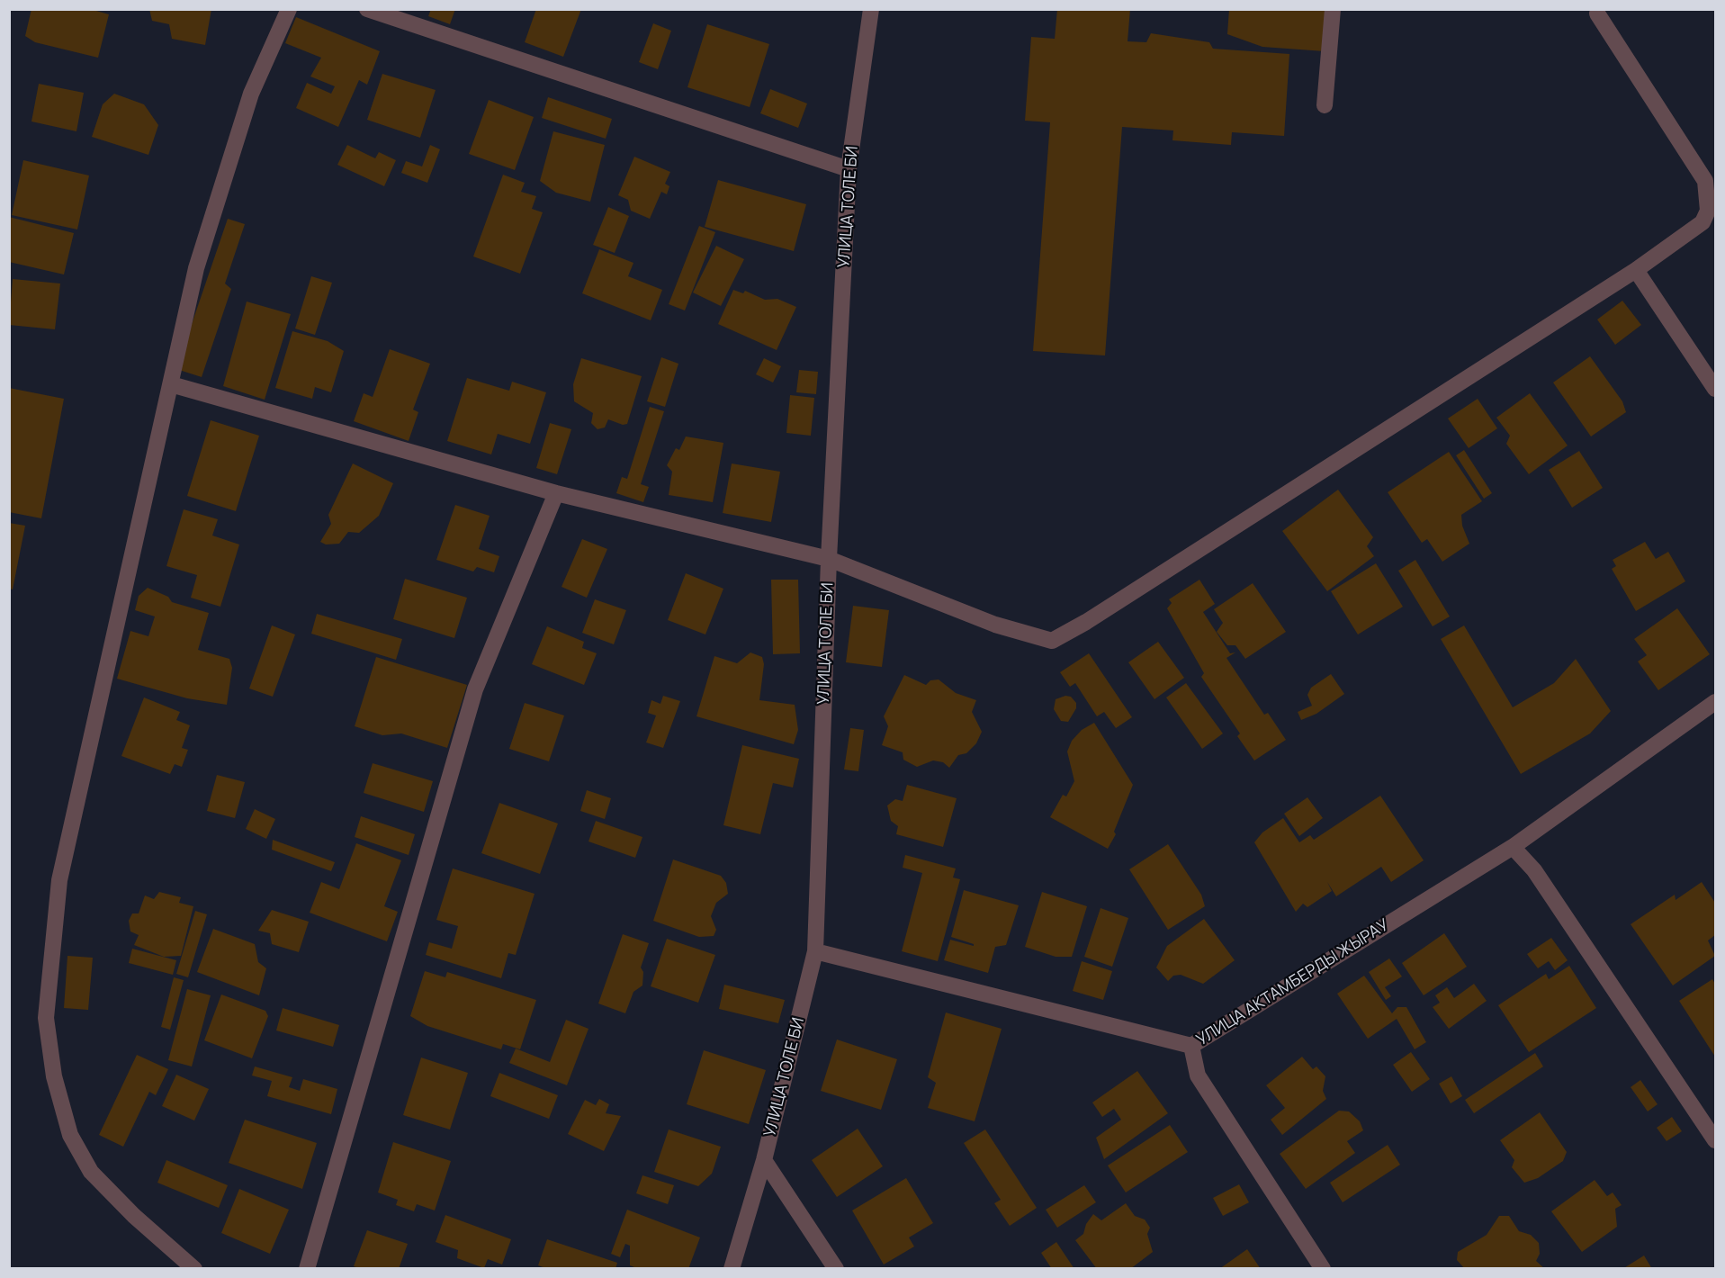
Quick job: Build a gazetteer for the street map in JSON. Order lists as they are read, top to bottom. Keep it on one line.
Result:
{"streets":{"street":["УЛИЦА ТОЛЕ БИ","УЛИЦА АКТАМБЕРДЫ ЖЫРАУ"]},"crossings":[["УЛИЦА ТОЛЕ БИ","УЛИЦА АКТАМБЕРДЫ ЖЫРАУ"]]}
